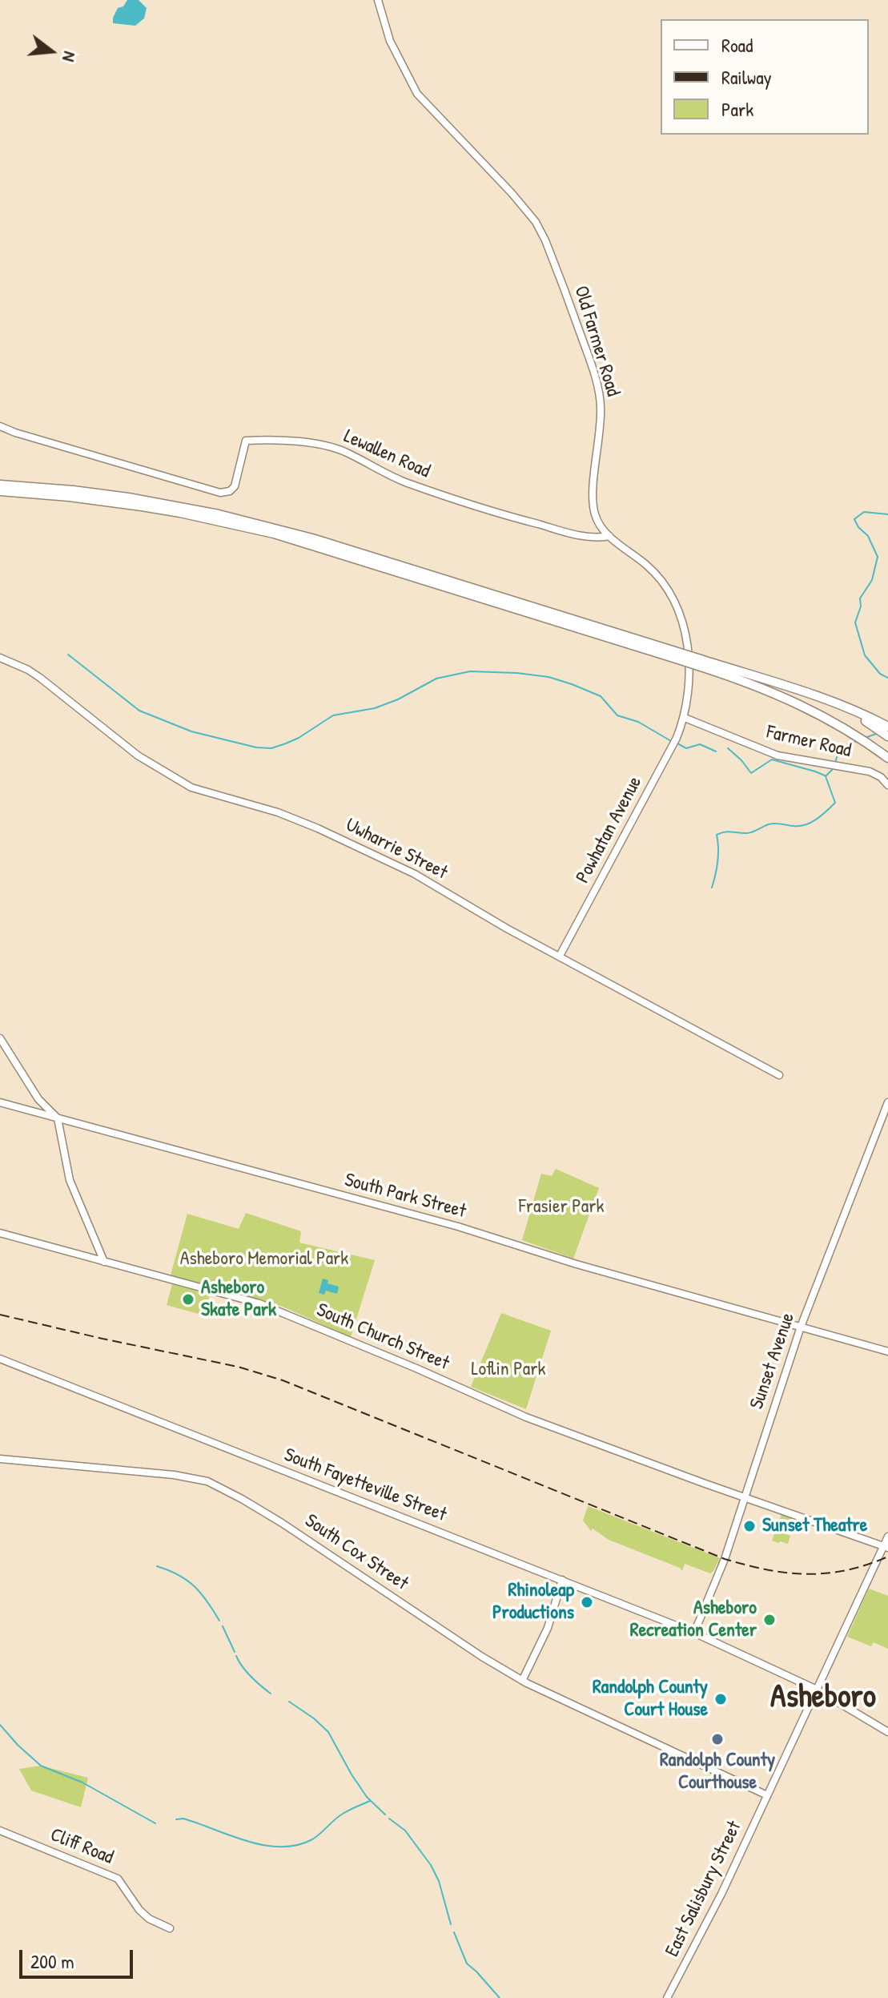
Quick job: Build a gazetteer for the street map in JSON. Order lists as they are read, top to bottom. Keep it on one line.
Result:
{"streets":{"street":["Old Farmer Road","Lewallen Road","Farmer Road","Powhatan Avenue","Uwharrie Street","South Park Street","South Church Street","Sunset Avenue","South Fayetteville Street","South Cox Street","Cliff Road","East Salisbury Street"]},"crossings":[["Old Farmer Road","Lewallen Road"],["Old Farmer Road","Farmer Road"],["Old Farmer Road","Powhatan Avenue"],["Farmer Road","Powhatan Avenue"],["Powhatan Avenue","Uwharrie Street"],["South Park Street","Sunset Avenue"],["South Church Street","Sunset Avenue"],["South Church Street","East Salisbury Street"],["Sunset Avenue","South Fayetteville Street"],["South Fayetteville Street","East Salisbury Street"],["South Cox Street","East Salisbury Street"]],"districts":["Asheboro"],"parks":["Frasier Park","Asheboro Memorial Park","Loflin Park"],"places":["Asheboro Skate Park","Sunset Theatre","Rhinoleap Productions","Asheboro Recreation Center","Randolph County Court House","Randolph County Courthouse"],"legend":["Road","Railway","Park"],"scale_bar":"200 m","north":"right"}
